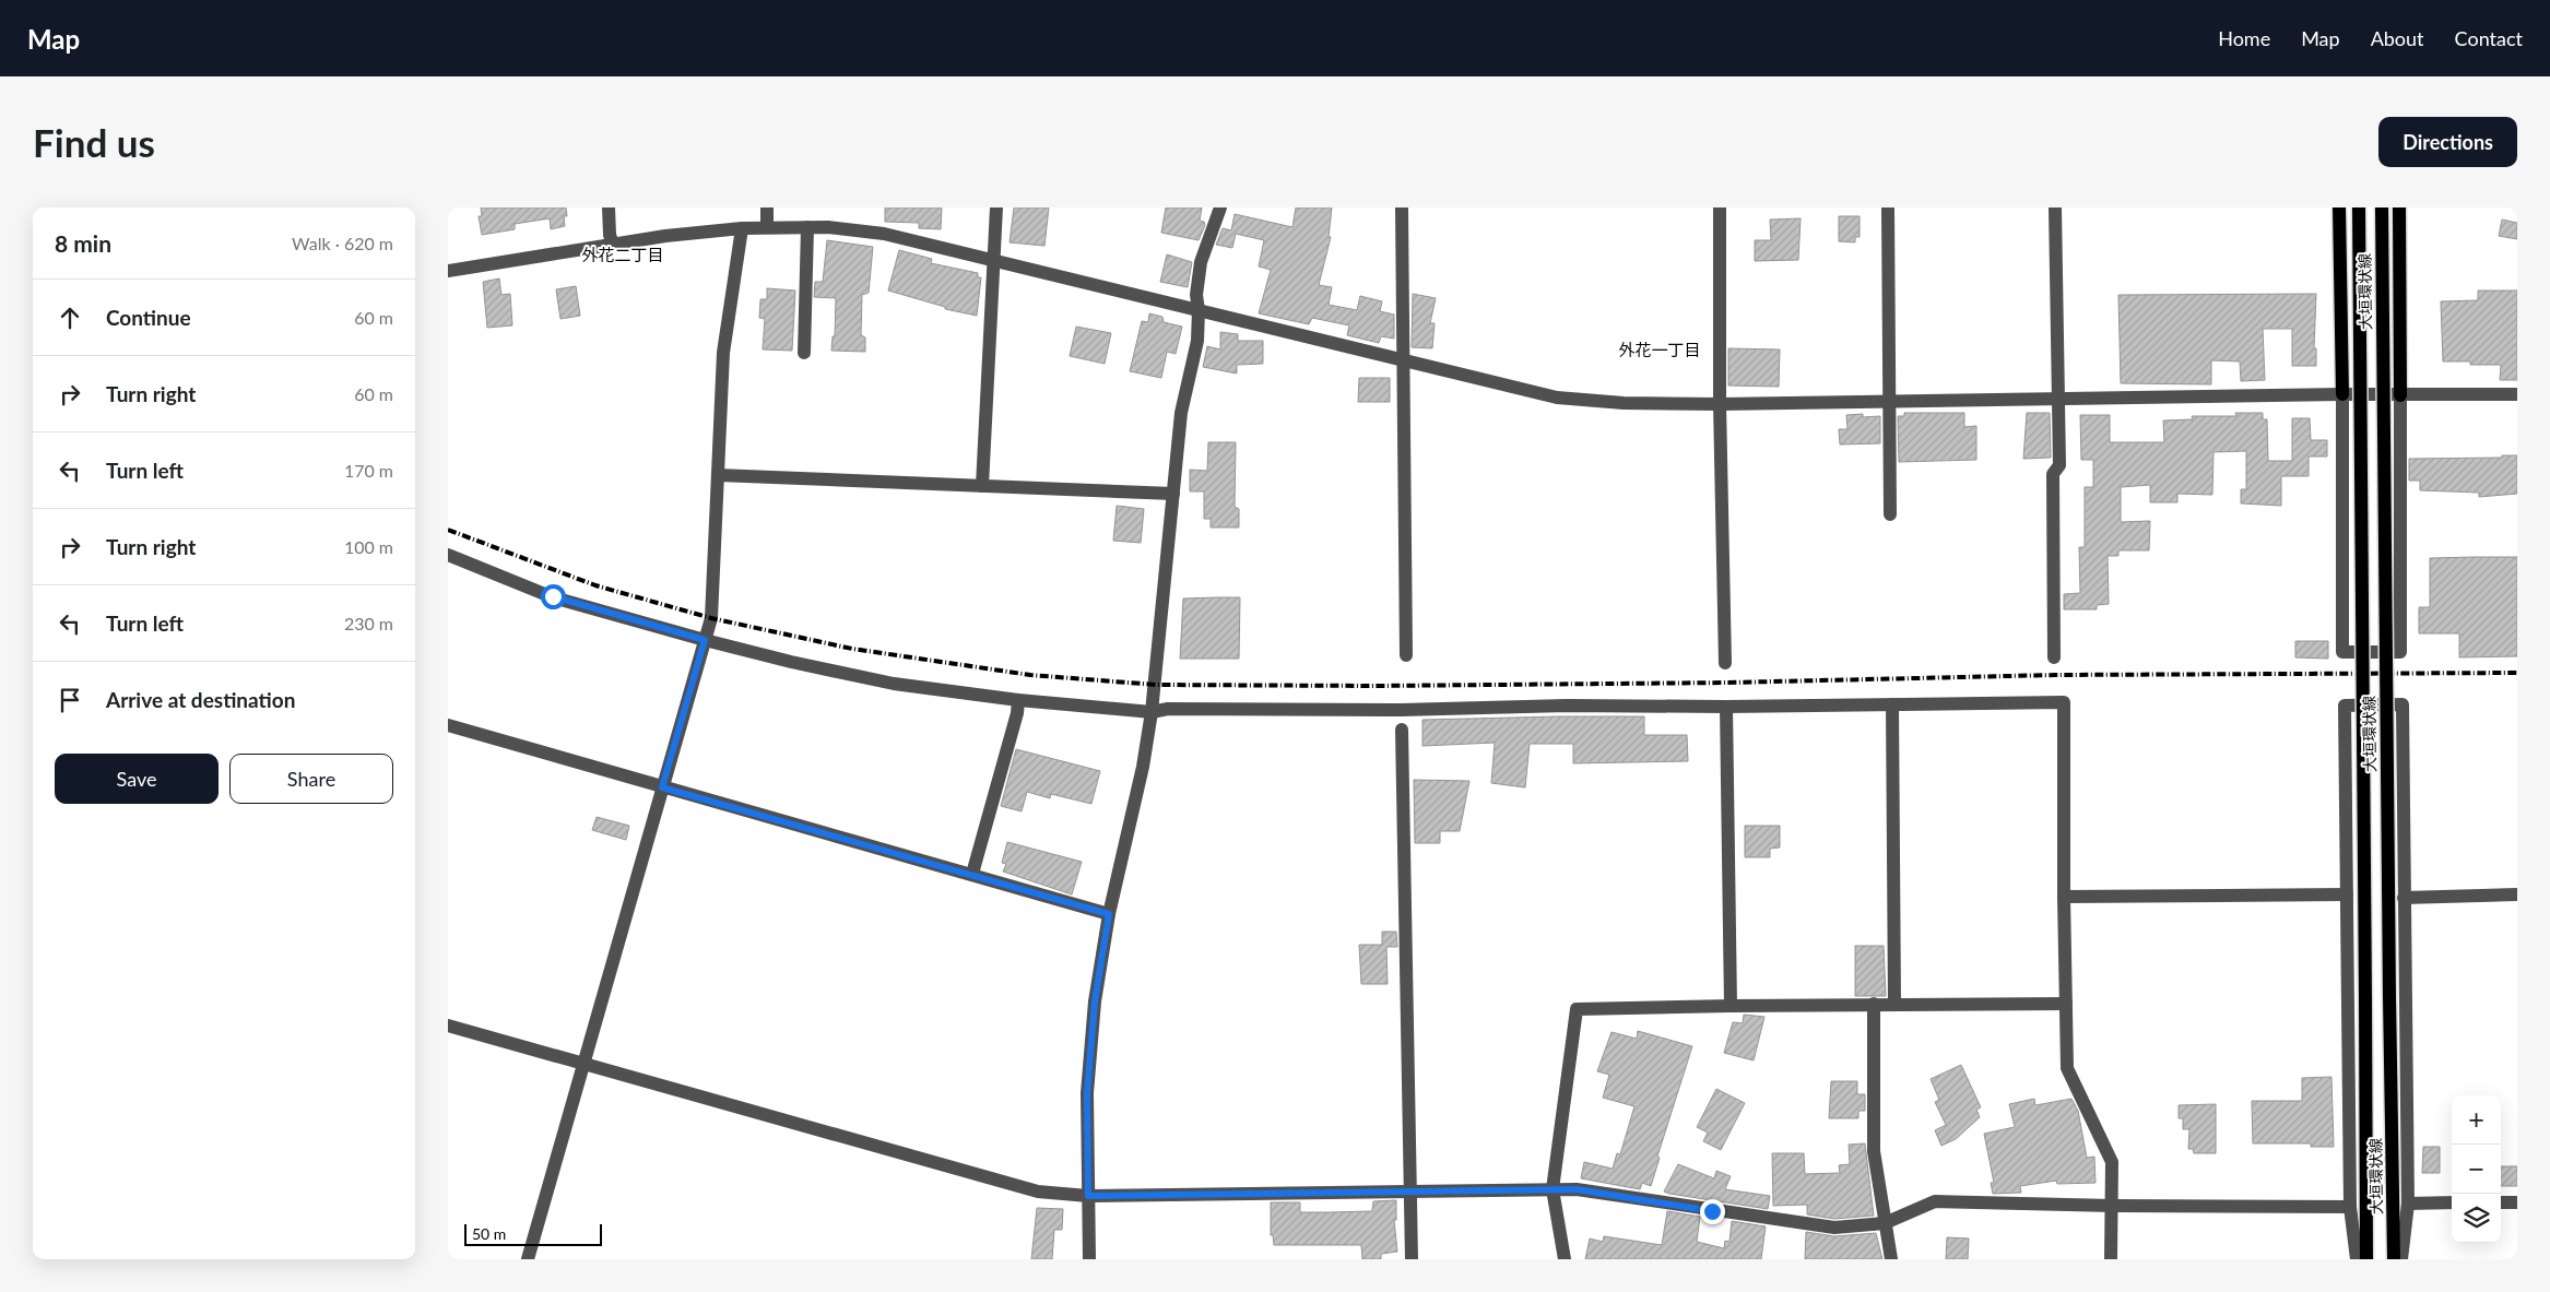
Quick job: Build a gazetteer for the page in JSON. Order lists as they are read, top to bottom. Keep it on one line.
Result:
{"streets":{"main road":["大垣環状線"]},"districts":["外花二丁目","外花一丁目"],"scale_bar":"50 m","page":{"header":"Map","nav":["Home","Map","About","Contact"],"buttons":["Directions",["Save","Share"]],"title":"Find us","heading":["8 min","Walk · 620 m"],"list":[["Continue","60 m"],["Turn right","60 m"],["Turn left","170 m"],["Turn right","100 m"],["Turn left","230 m"],"Arrive at destination"],"map_buttons":["+","−"],"scale":"50 m"}}
